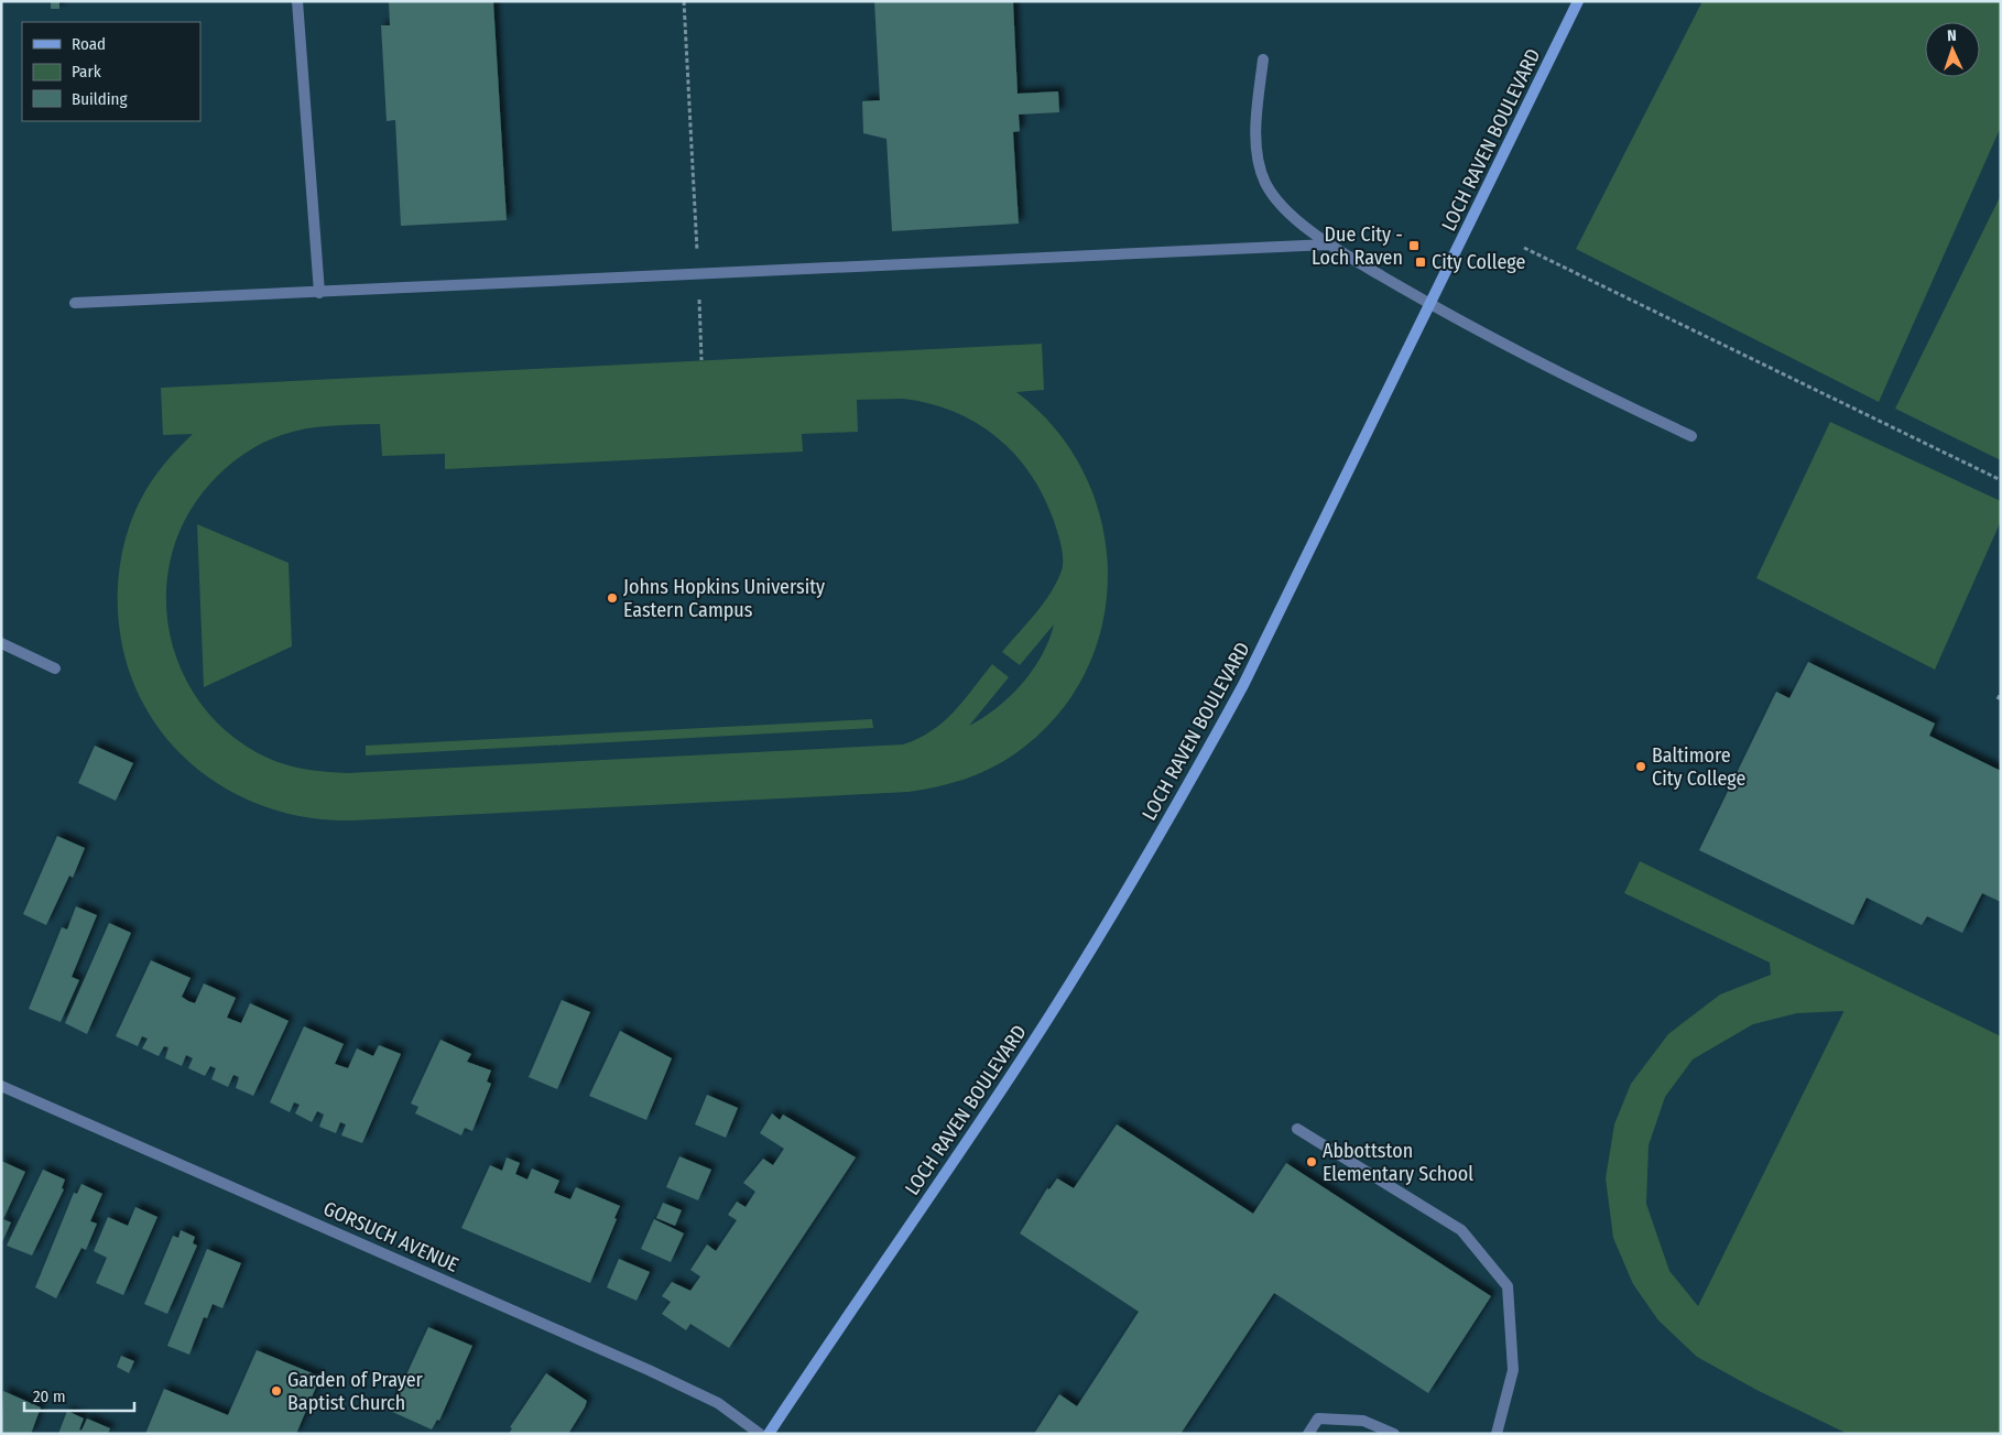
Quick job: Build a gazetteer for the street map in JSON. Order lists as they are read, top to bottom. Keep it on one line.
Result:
{"streets":{"main road":["LOCH RAVEN BOULEVARD"],"street":["GORSUCH AVENUE"]},"places":{"transit":["Due City - Loch Raven","City College"],"other":["Johns Hopkins University Eastern Campus","Baltimore City College","Abbottston Elementary School","Garden of Prayer Baptist Church"]},"legend":["Road","Park","Building"],"scale_bar":"20 m","north":"top"}
